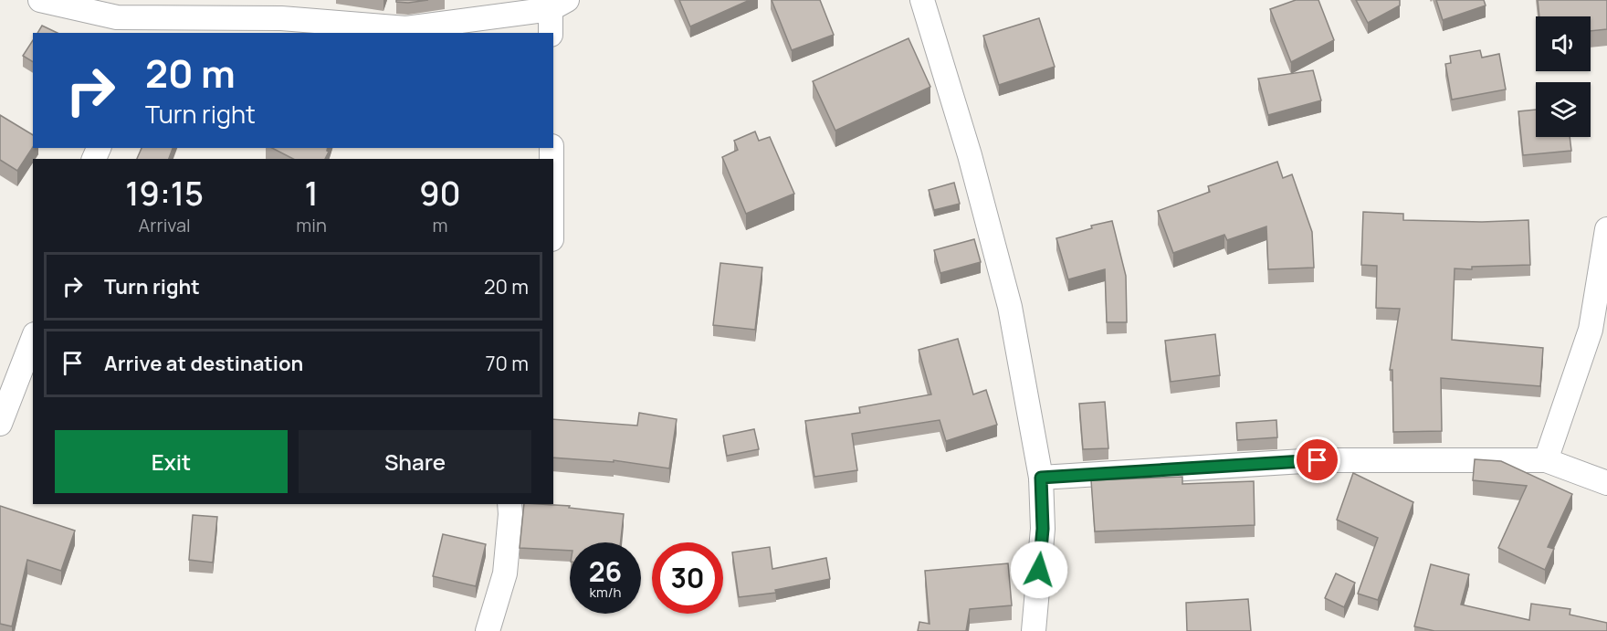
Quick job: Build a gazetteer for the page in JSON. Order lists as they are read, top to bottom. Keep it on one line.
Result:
{"page":{"turn":["20 m","Turn right"],"eta":["19:15","Arrival","1","min","90","m"],"list":[{"name":"Turn right","value":"20 m"},{"name":"Arrive at destination","value":"70 m"}],"buttons":["Exit","Share"],"speed":"26 km/h","limit":"30"}}
